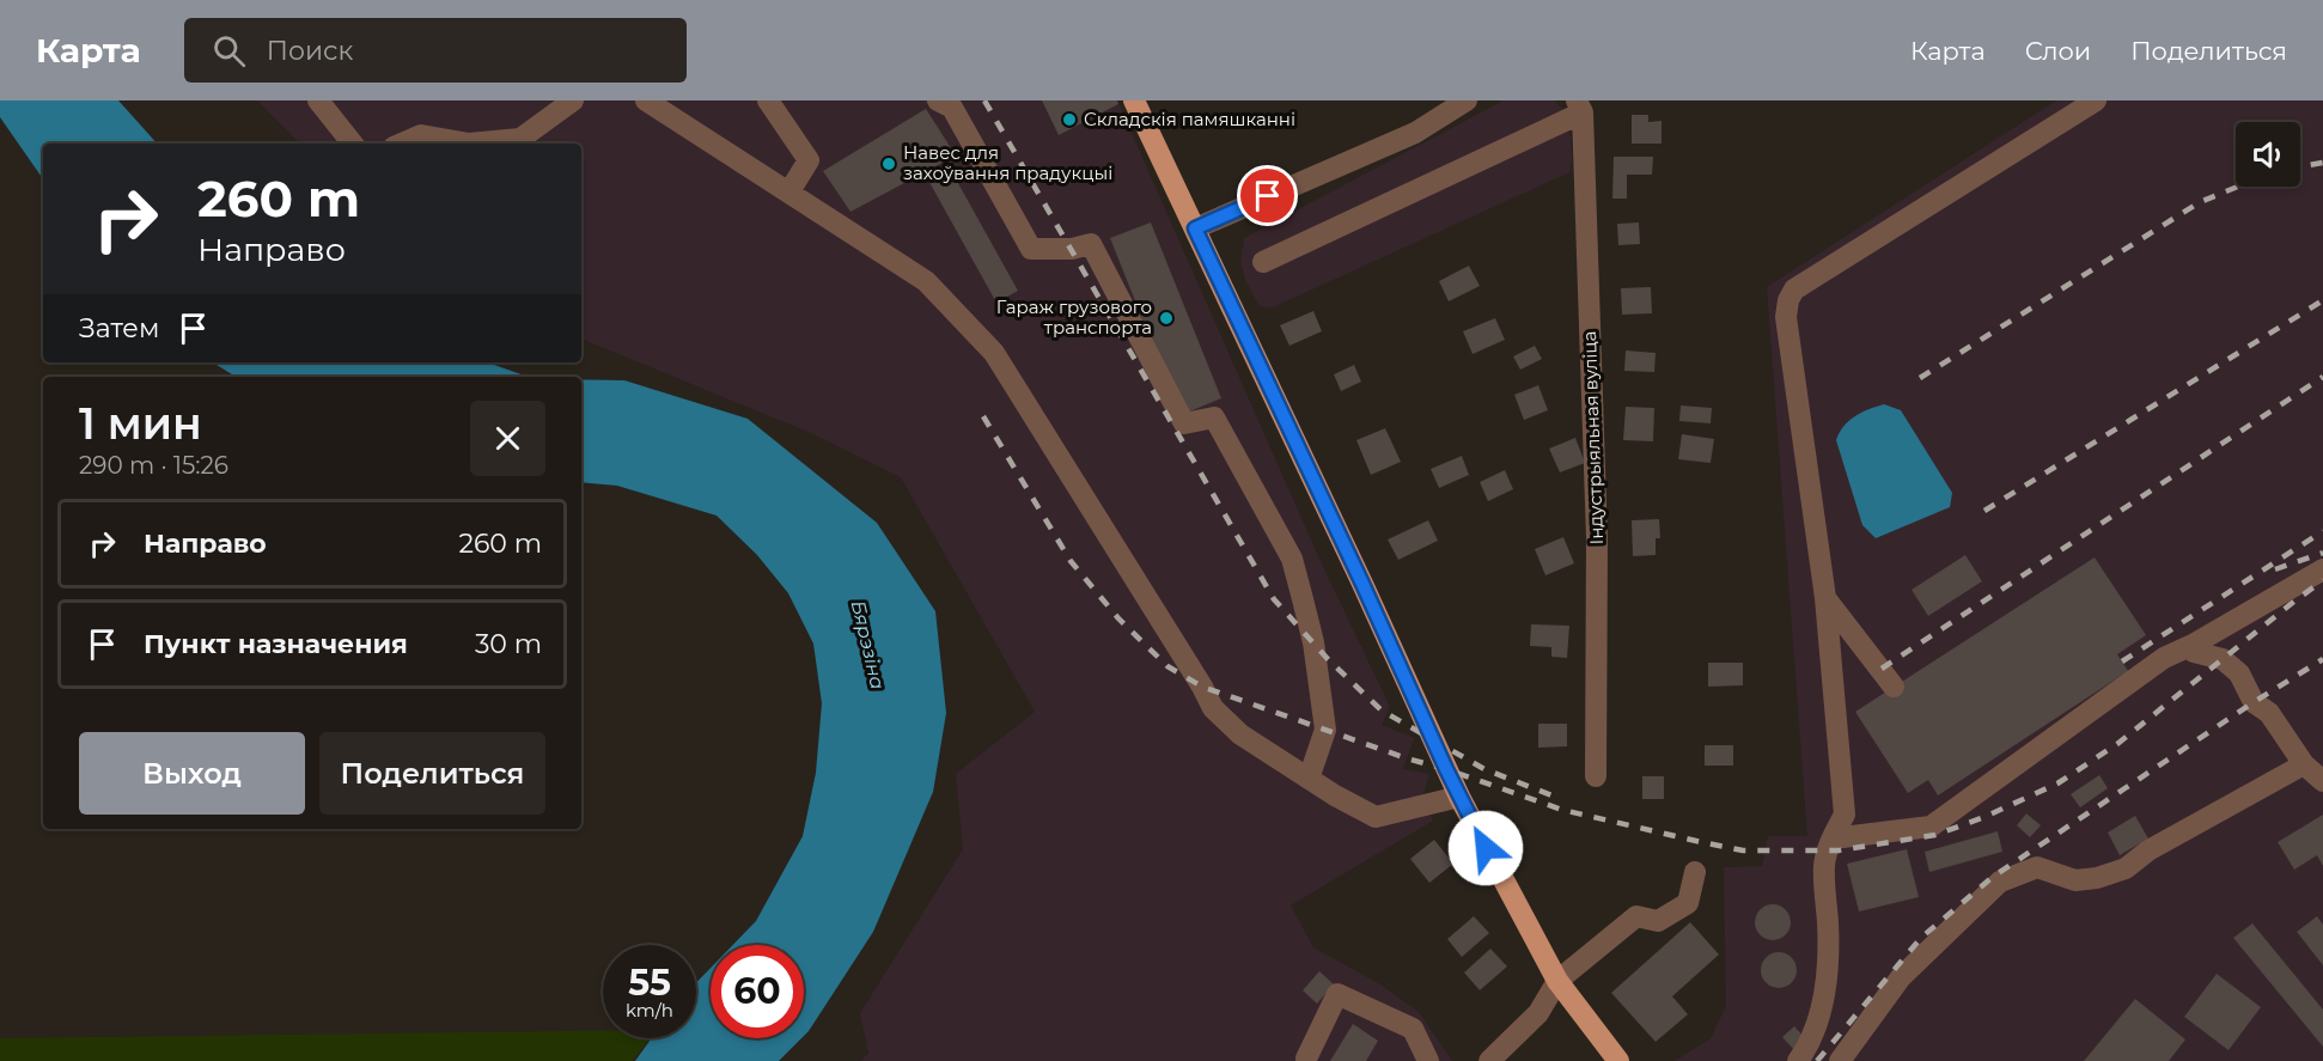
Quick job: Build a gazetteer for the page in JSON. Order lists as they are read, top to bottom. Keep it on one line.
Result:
{"streets":{"street":["Індустрыяльная вуліца"]},"water":["Бярэзіна"],"places":["Складскія памяшканні","Навес для захоўвання прадукцыі","Гараж грузового транспорта"],"page":{"header":"Карта","search":"Поиск","nav":["Карта","Слои","Поделиться"],"turn":["260 m","Направо"],"then":"Затем","heading":["1 мин","290 m · 15:26"],"list":[{"name":"Направо","value":"260 m"},{"name":"Пункт назначения","value":"30 m"}],"buttons":["Выход","Поделиться"],"speed":"55 km/h","limit":"60"}}
